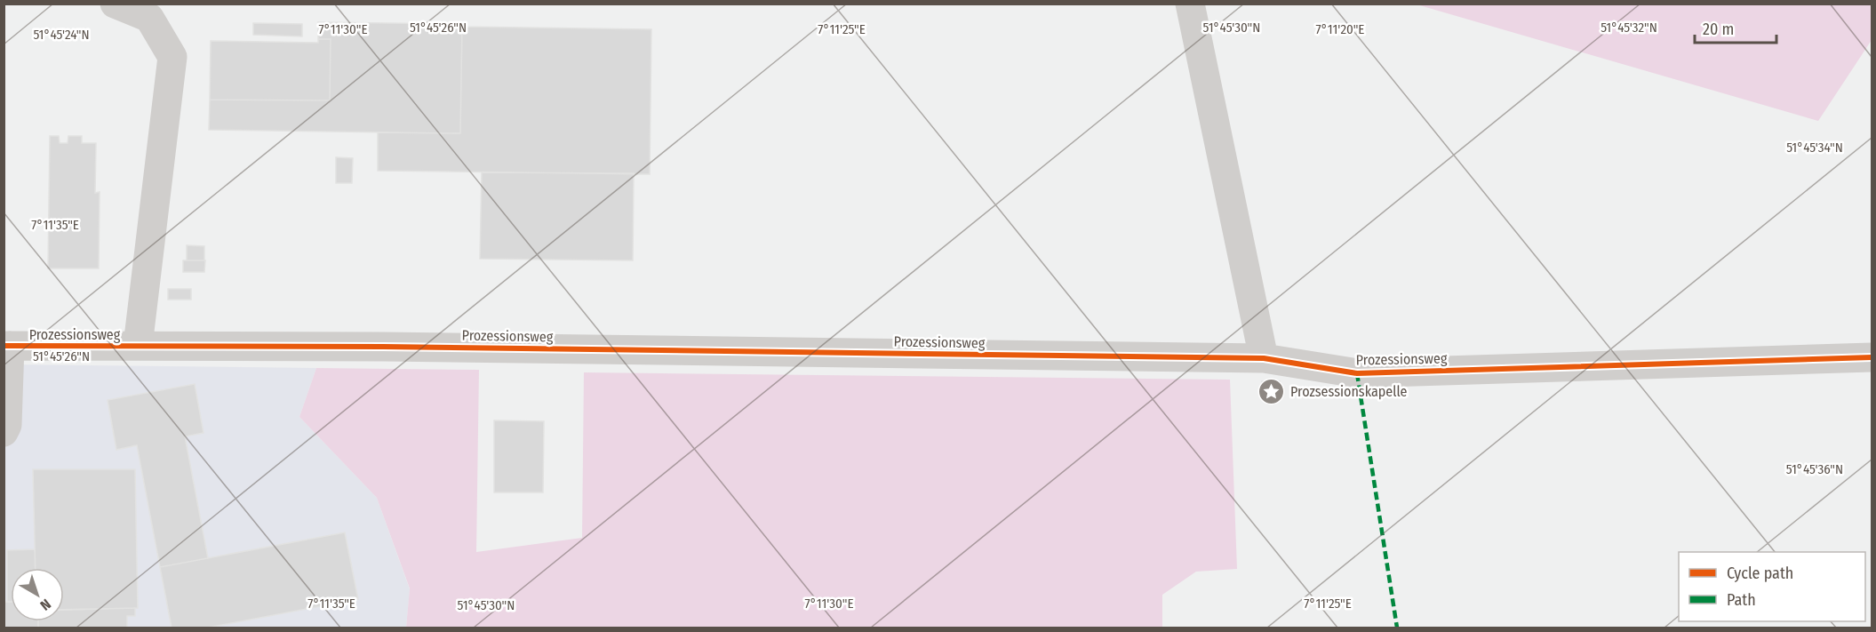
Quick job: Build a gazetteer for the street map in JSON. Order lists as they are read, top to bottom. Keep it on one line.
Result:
{"streets":{"street":["Prozessionsweg"]},"places":{"place":["Prozsessionskapelle"]},"legend":["Cycle path","Path"],"scale_bar":"20 m","north":"bottom right","coordinates":["51°45'26\"N","51°45'30\"N","51°45'32\"N","7°11'30\"E","7°11'25\"E","7°11'20\"E","51°45'24\"N","51°45'34\"N","7°11'35\"E","51°45'36\"N"]}
